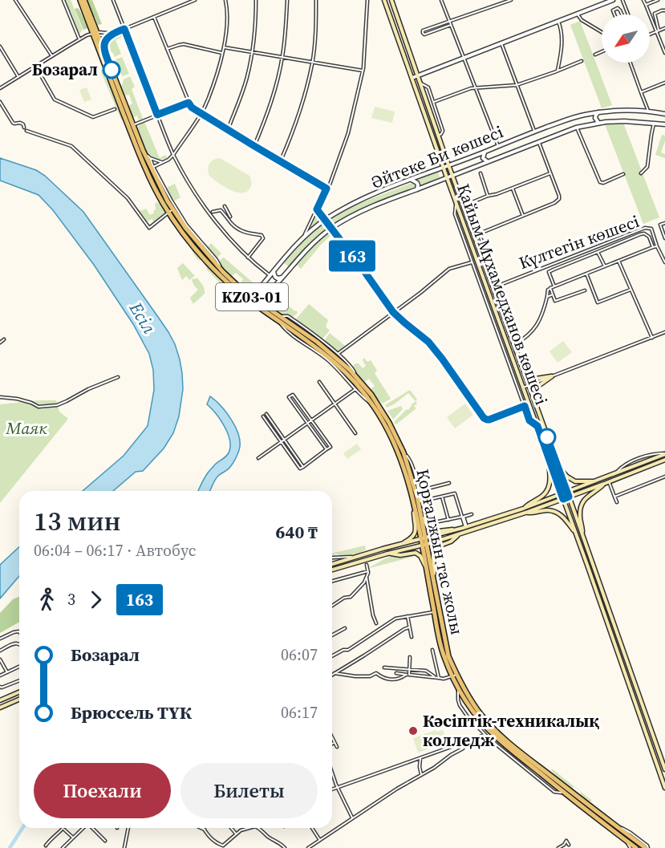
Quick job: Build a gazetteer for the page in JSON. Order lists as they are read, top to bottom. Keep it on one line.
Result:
{"streets":{"main road":["Қайым Мұхамедханов көшесі","KZ03-01","Қорғалжын тас жолы"],"street":["Әйтеке Би көшесі","Күлтегін көшесі"]},"crossings":[["Әйтеке Би көшесі","Қайым Мұхамедханов көшесі"],["Әйтеке Би көшесі","Қорғалжын тас жолы"]],"water":["Есіл"],"parks":["Маяк"],"places":["Бозарал","Кәсіптік-техникалық колледж"],"lines":["bus line 163"],"north":"bottom left","page":{"on_map":"163","heading":["13 мин","06:04 – 06:17 · Автобус","640 ₸"],"legs":["3","163"],"list":[{"name":"Бозарал","value":"06:07"},{"name":"Брюссель ТҮК","value":"06:17"}],"buttons":["Поехали","Билеты"]}}
